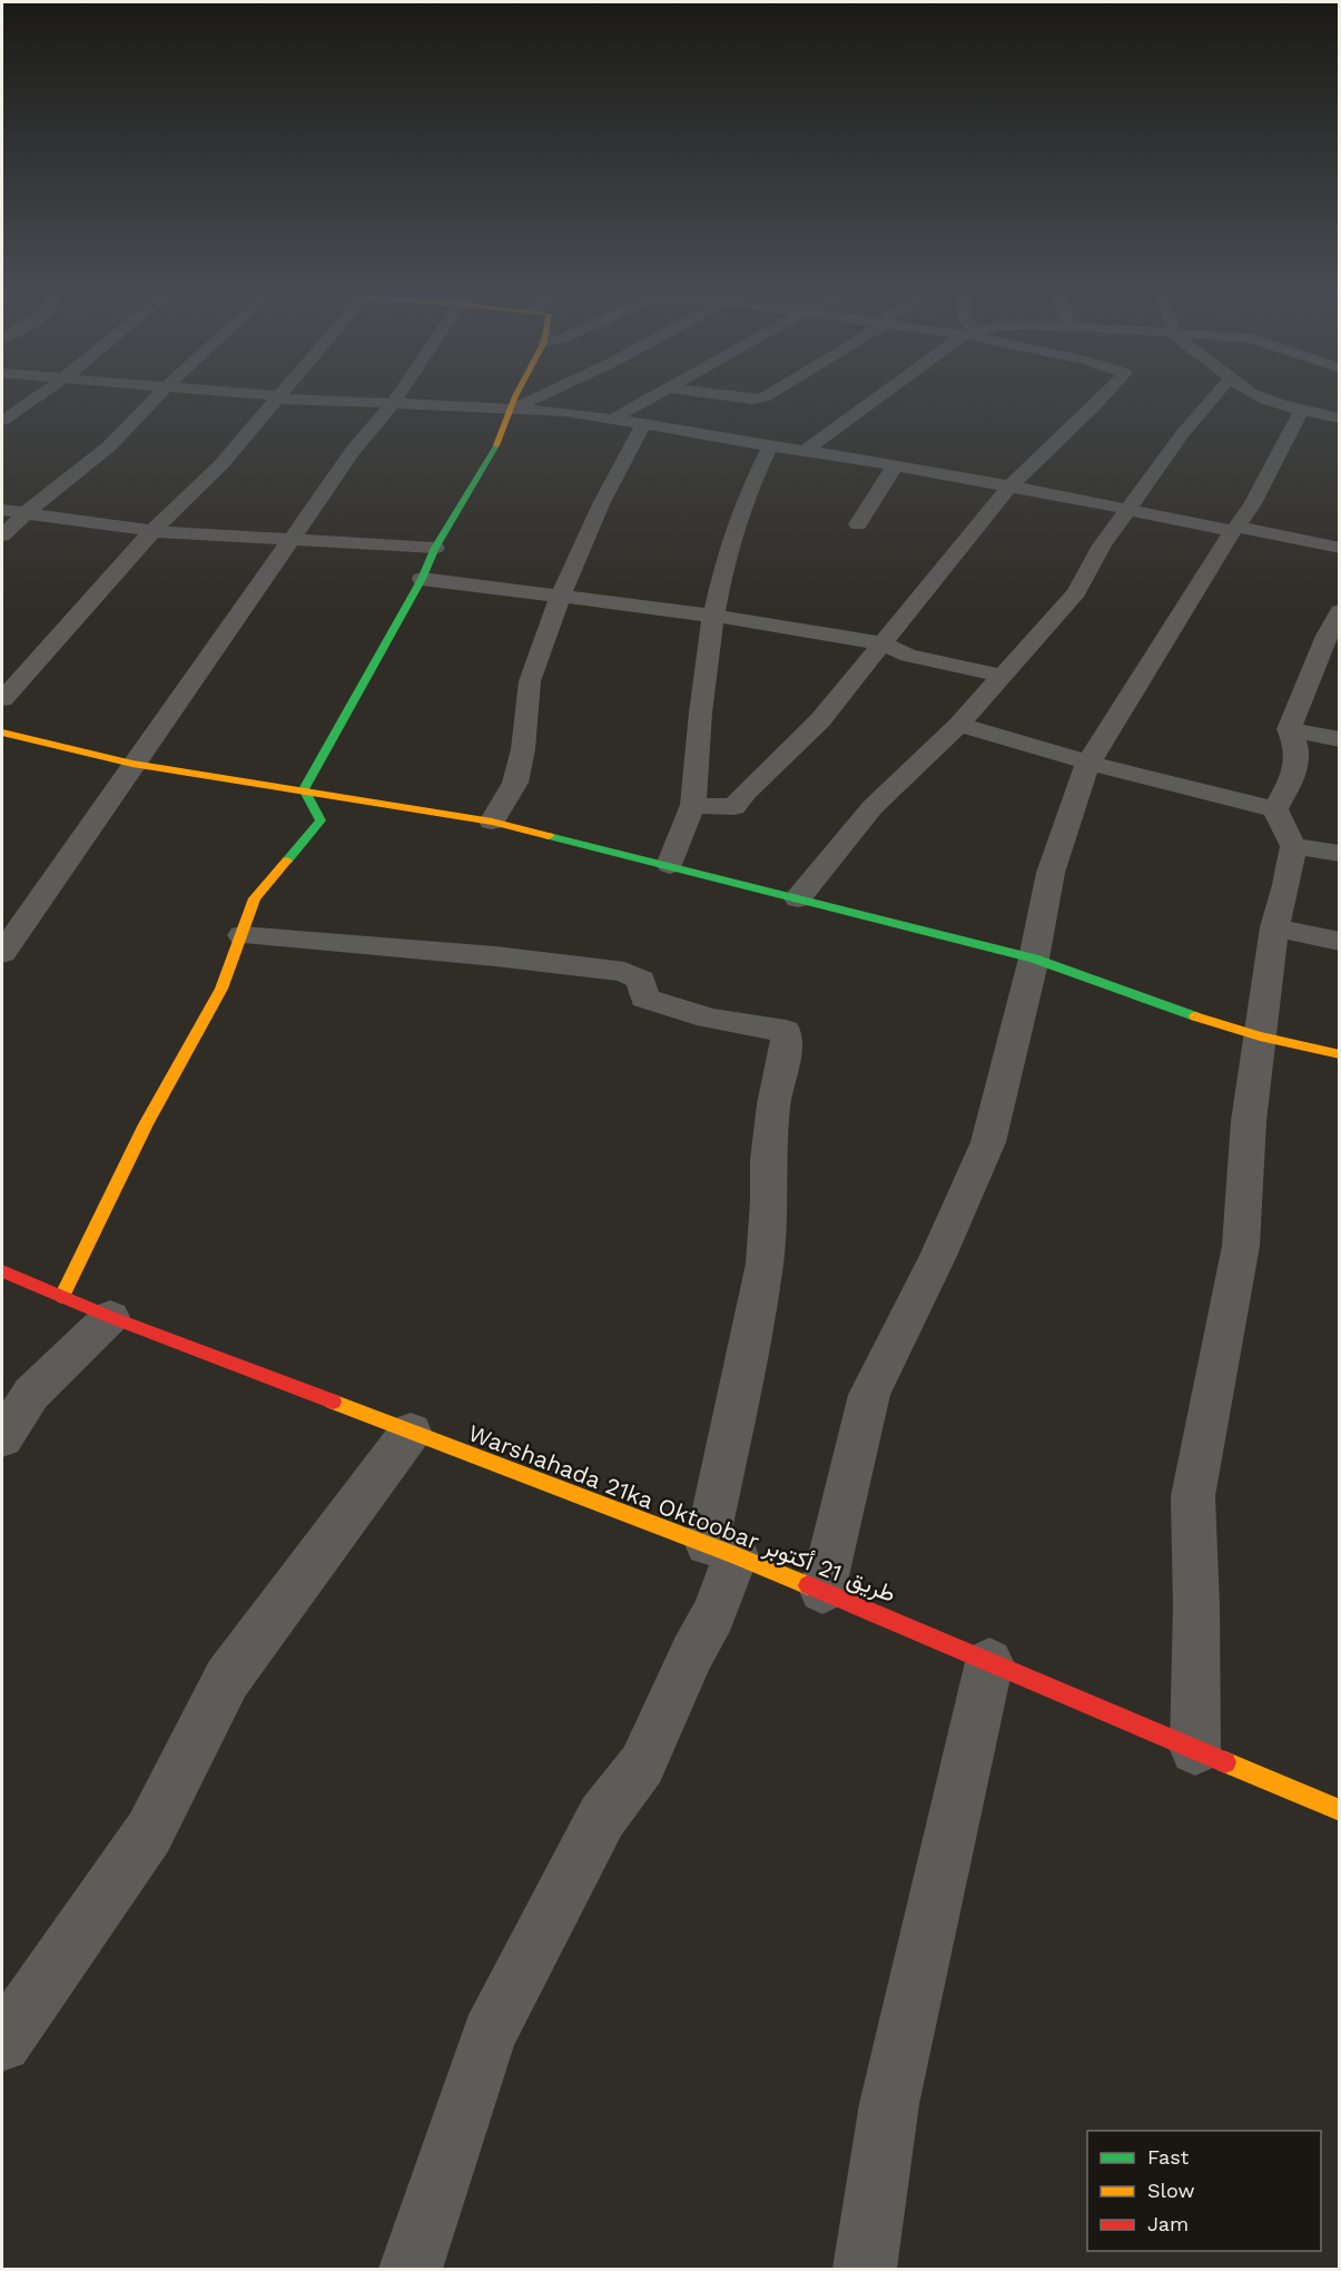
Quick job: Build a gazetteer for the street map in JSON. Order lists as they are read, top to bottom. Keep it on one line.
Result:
{"streets":{"street":["Warshahada 21ka Oktoobar طريق 21 أكتوبر"]},"legend":["Fast","Slow","Jam"]}
